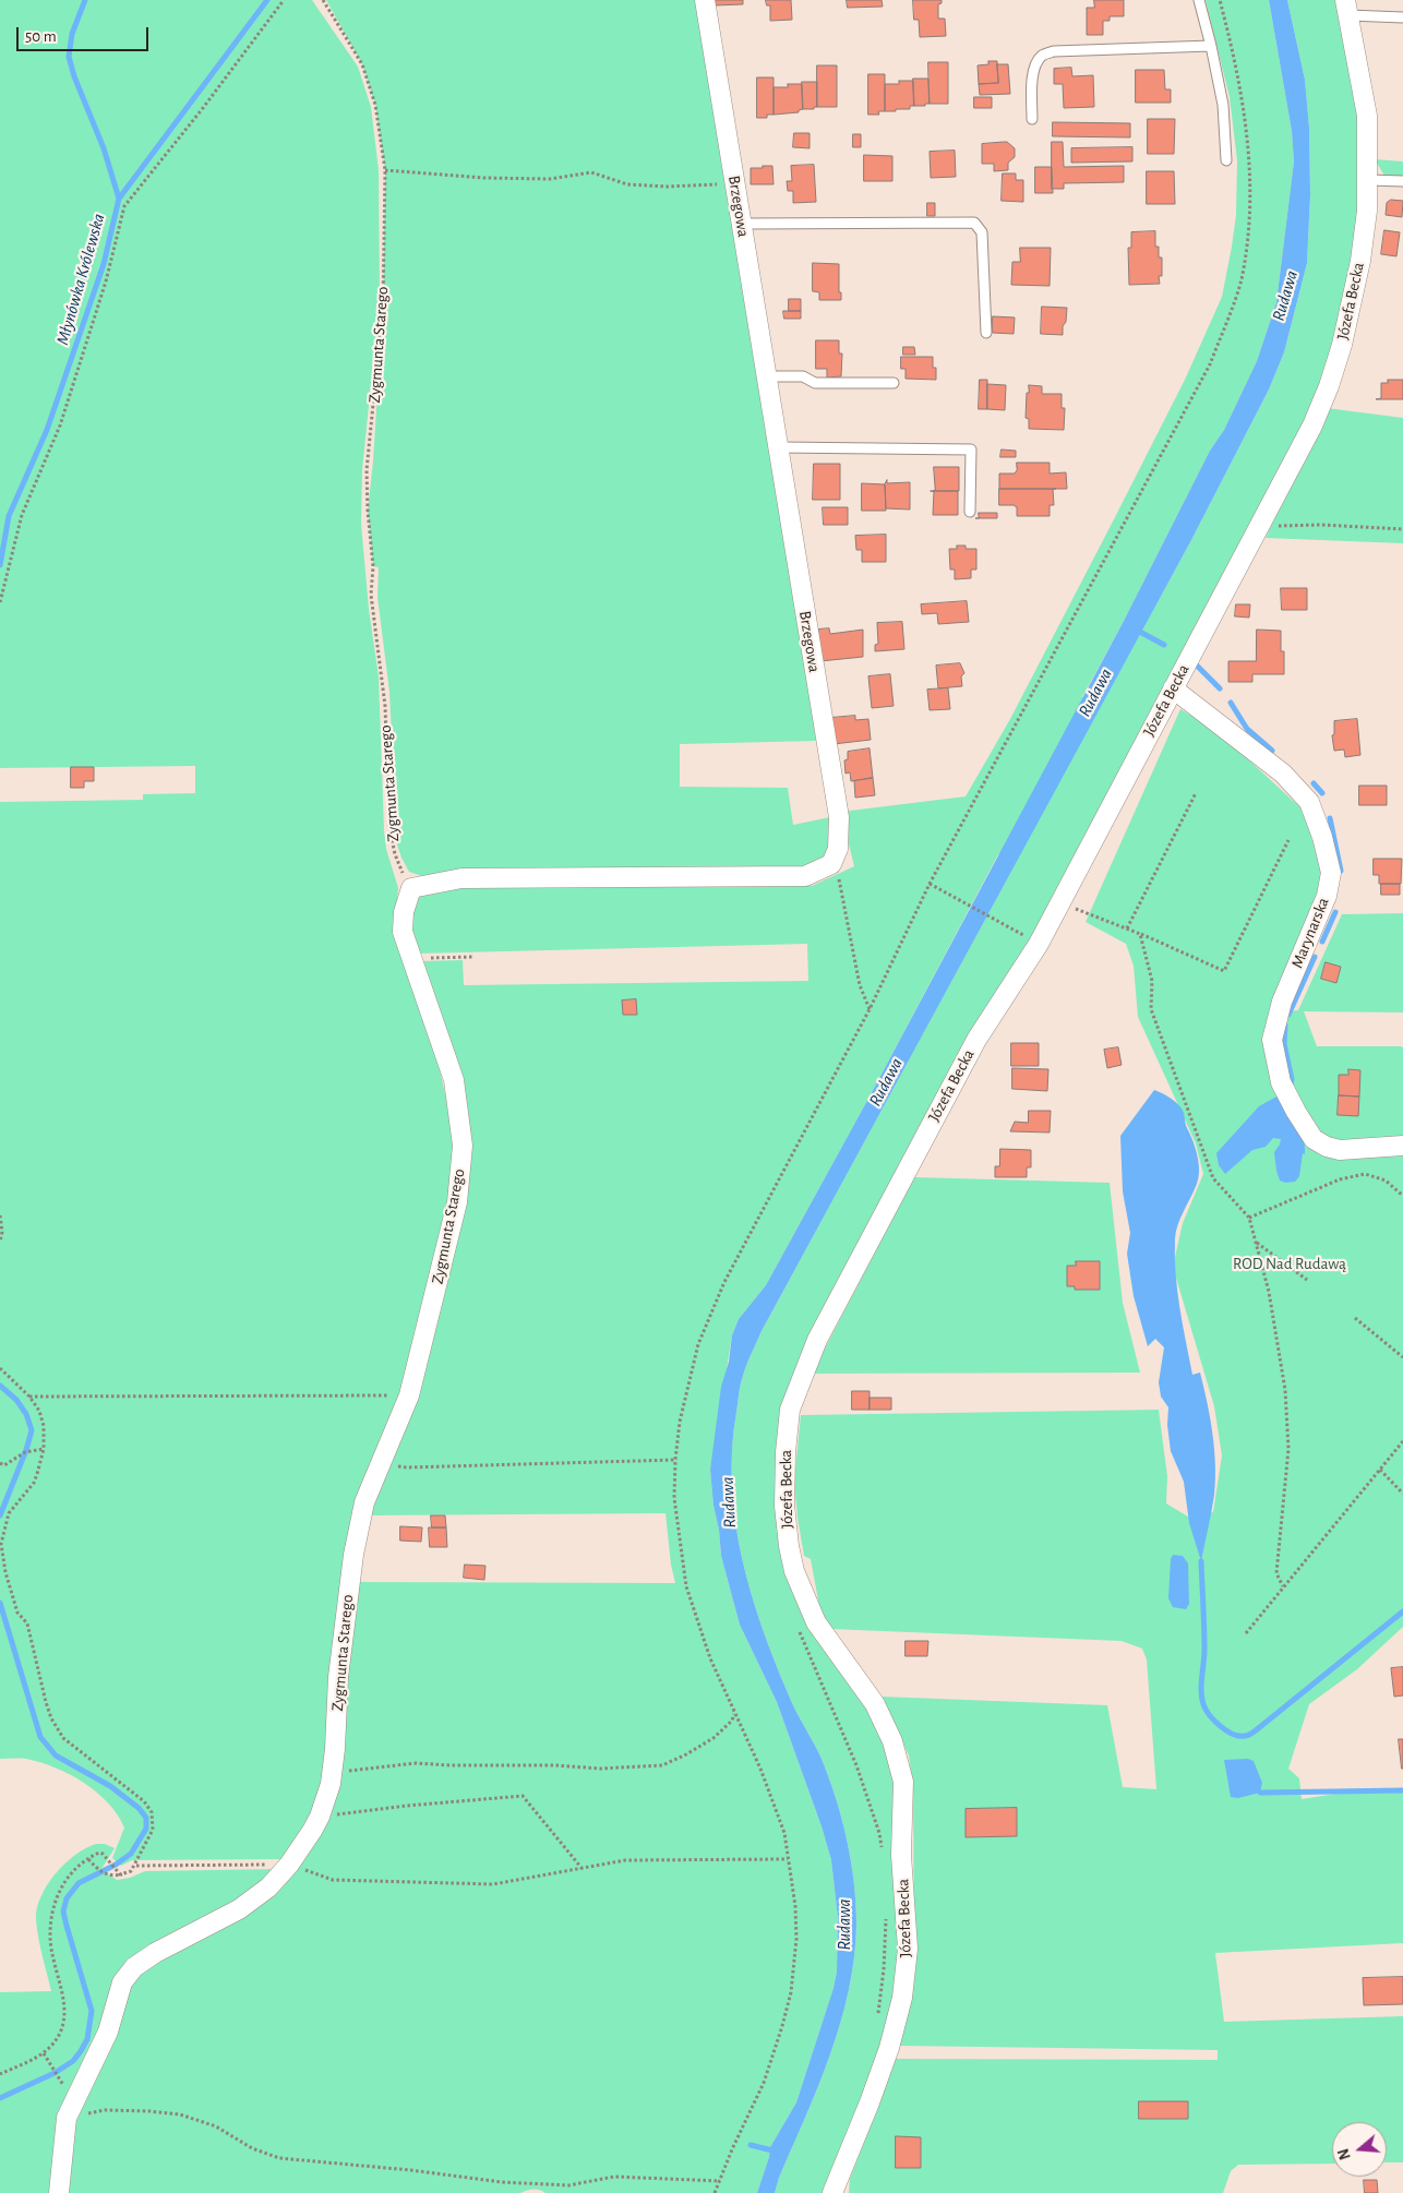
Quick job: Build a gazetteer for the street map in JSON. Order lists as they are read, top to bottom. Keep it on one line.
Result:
{"streets":{"street":["Brzegowa","Józefa Becka","Zygmunta Starego","Marynarska"]},"crossings":[["Józefa Becka","Marynarska"]],"water":["Młynówka Królewska","Rudawa"],"parks":["ROD Nad Rudawą"],"scale_bar":"50 m","north":"left"}
